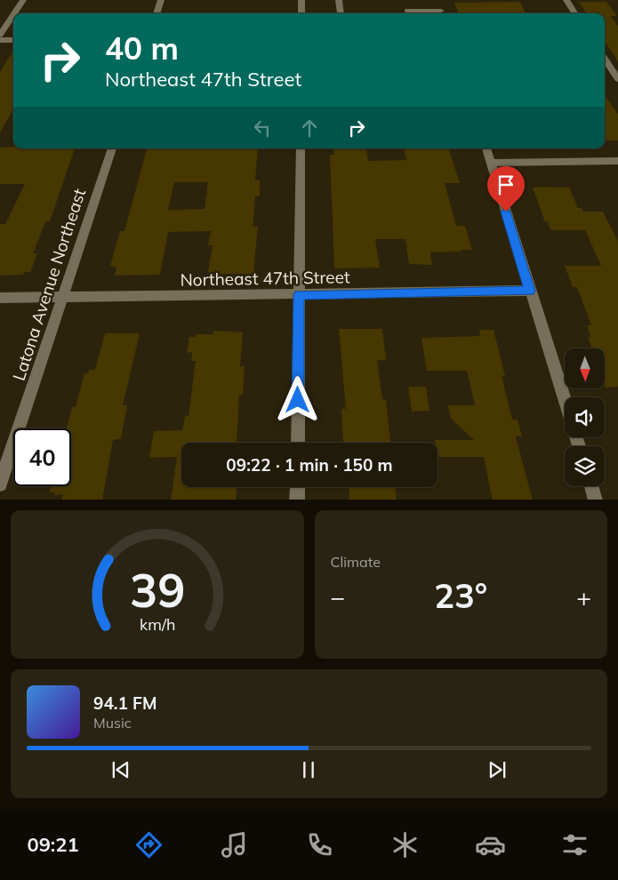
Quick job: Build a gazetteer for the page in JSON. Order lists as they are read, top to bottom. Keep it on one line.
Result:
{"streets":{"street":["Northeast 47th Street","Latona Avenue Northeast"]},"crossings":[["Northeast 47th Street","Latona Avenue Northeast"]],"north":"bottom","page":{"turn":["40 m","Northeast 47th Street"],"limit":"40","trip":"09:22 · 1 min · 150 m","tile":"Climate","heat":["−","23°","+"],"song":["94.1 FM","Music"],"tabs":"09:21","gauge":["39","km/h"]}}
